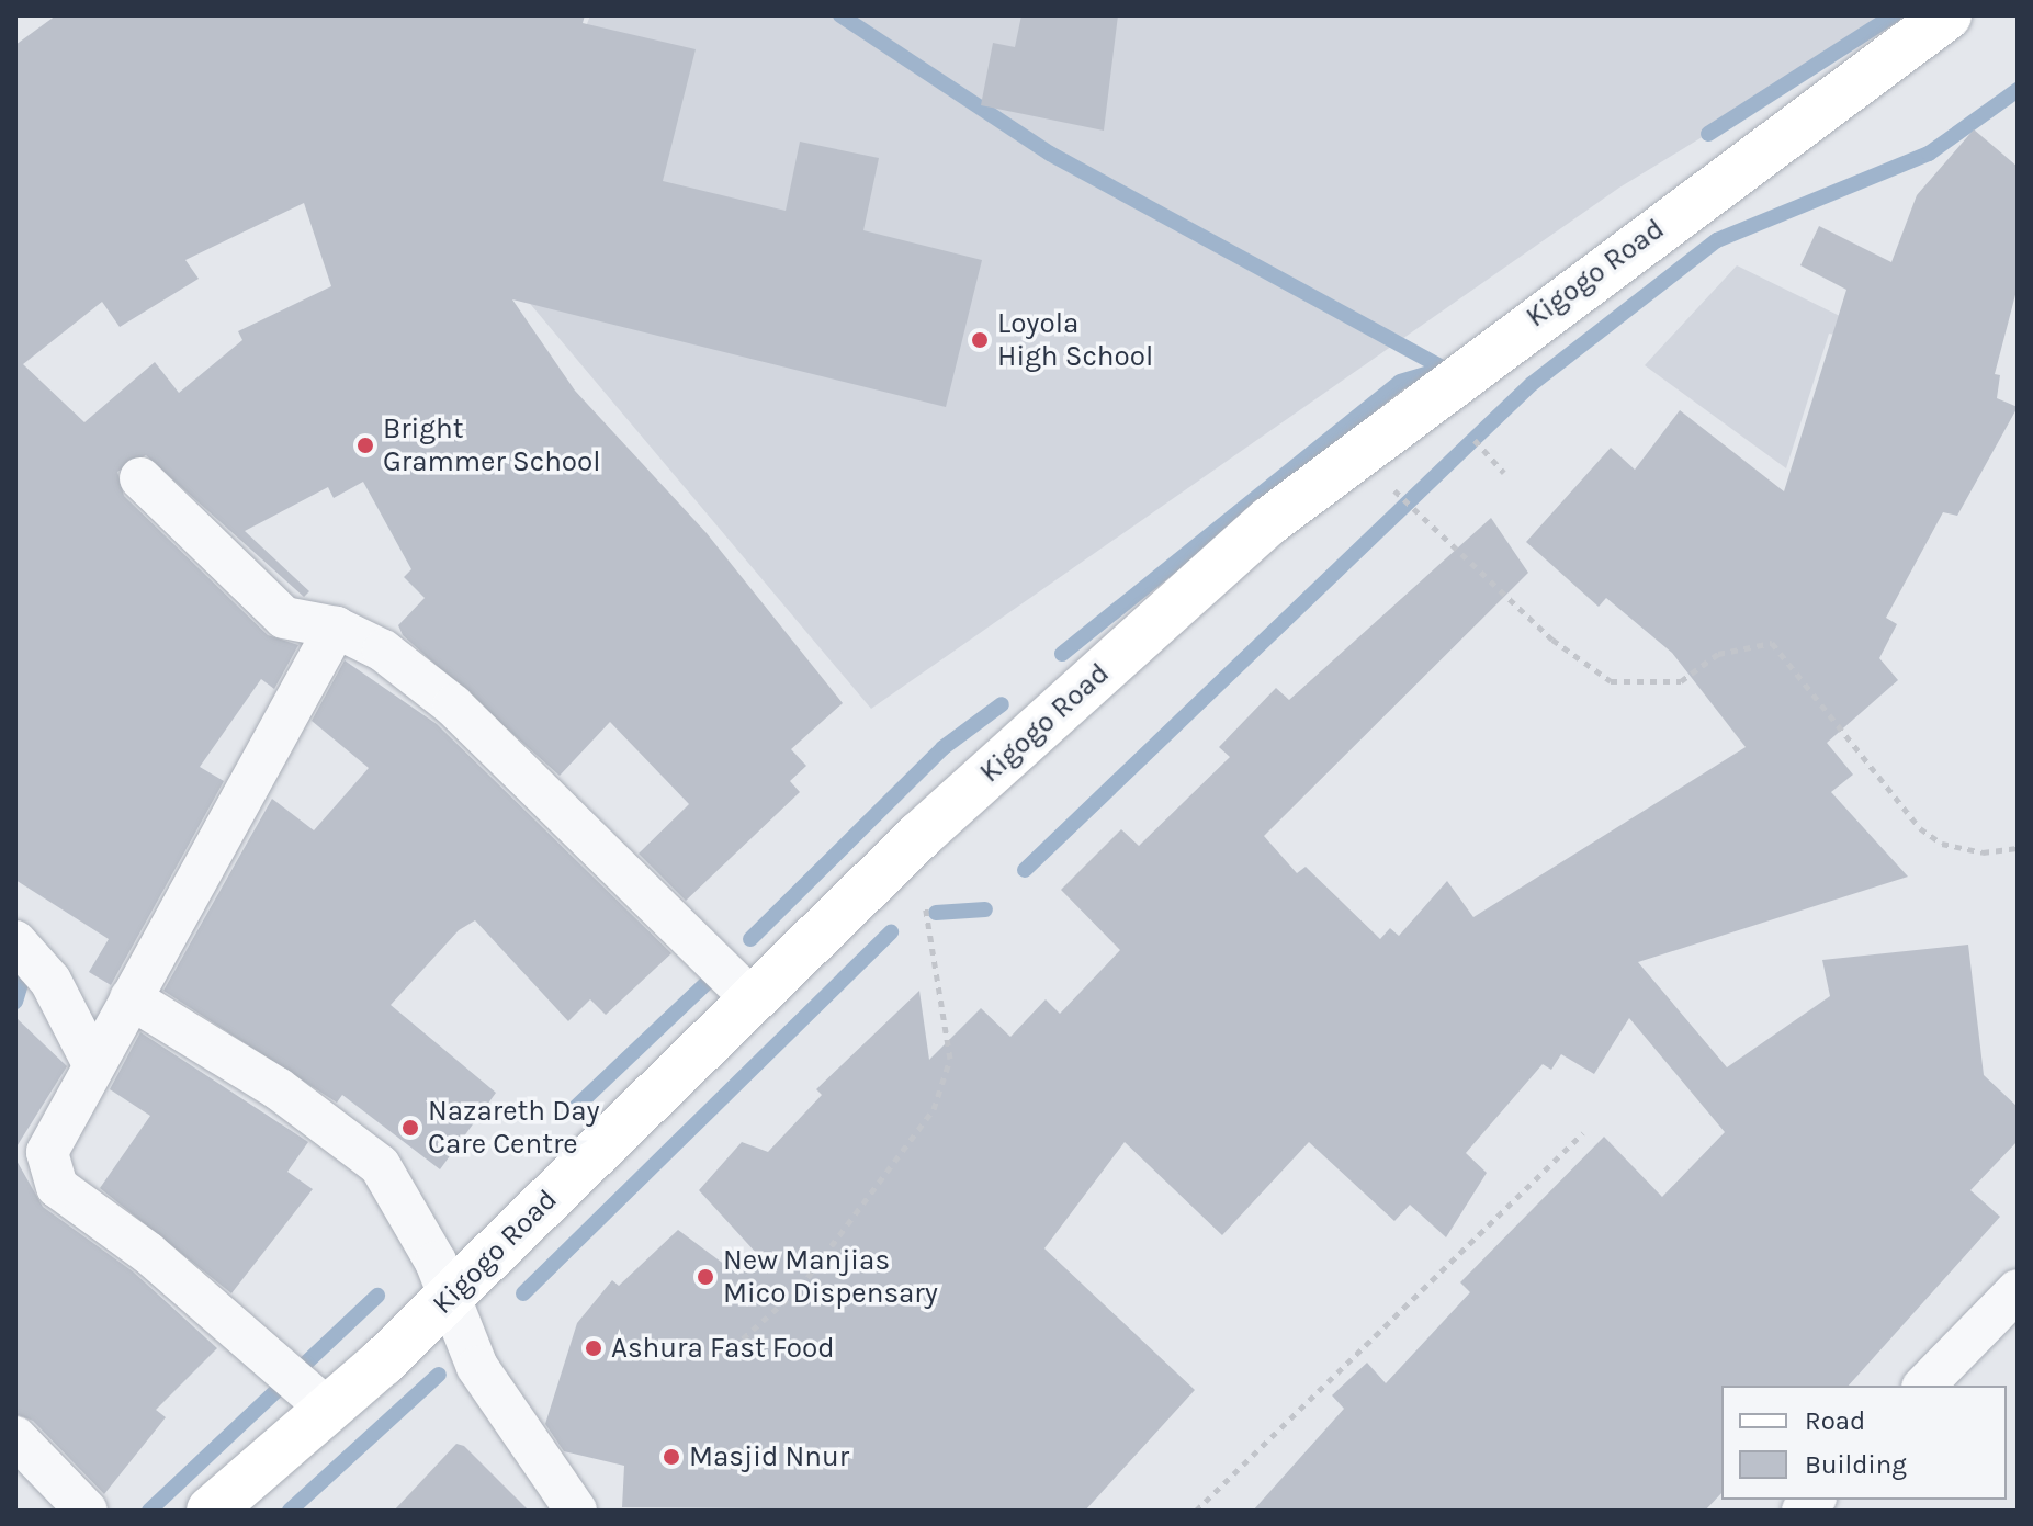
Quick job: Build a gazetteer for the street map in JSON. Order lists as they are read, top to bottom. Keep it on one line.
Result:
{"streets":{"main road":["Kigogo Road"]},"places":["Loyola High School","Bright Grammer School","Nazareth Day Care Centre","New Manjias Mico Dispensary","Ashura Fast Food","Masjid Nnur"],"legend":["Road","Building"]}
